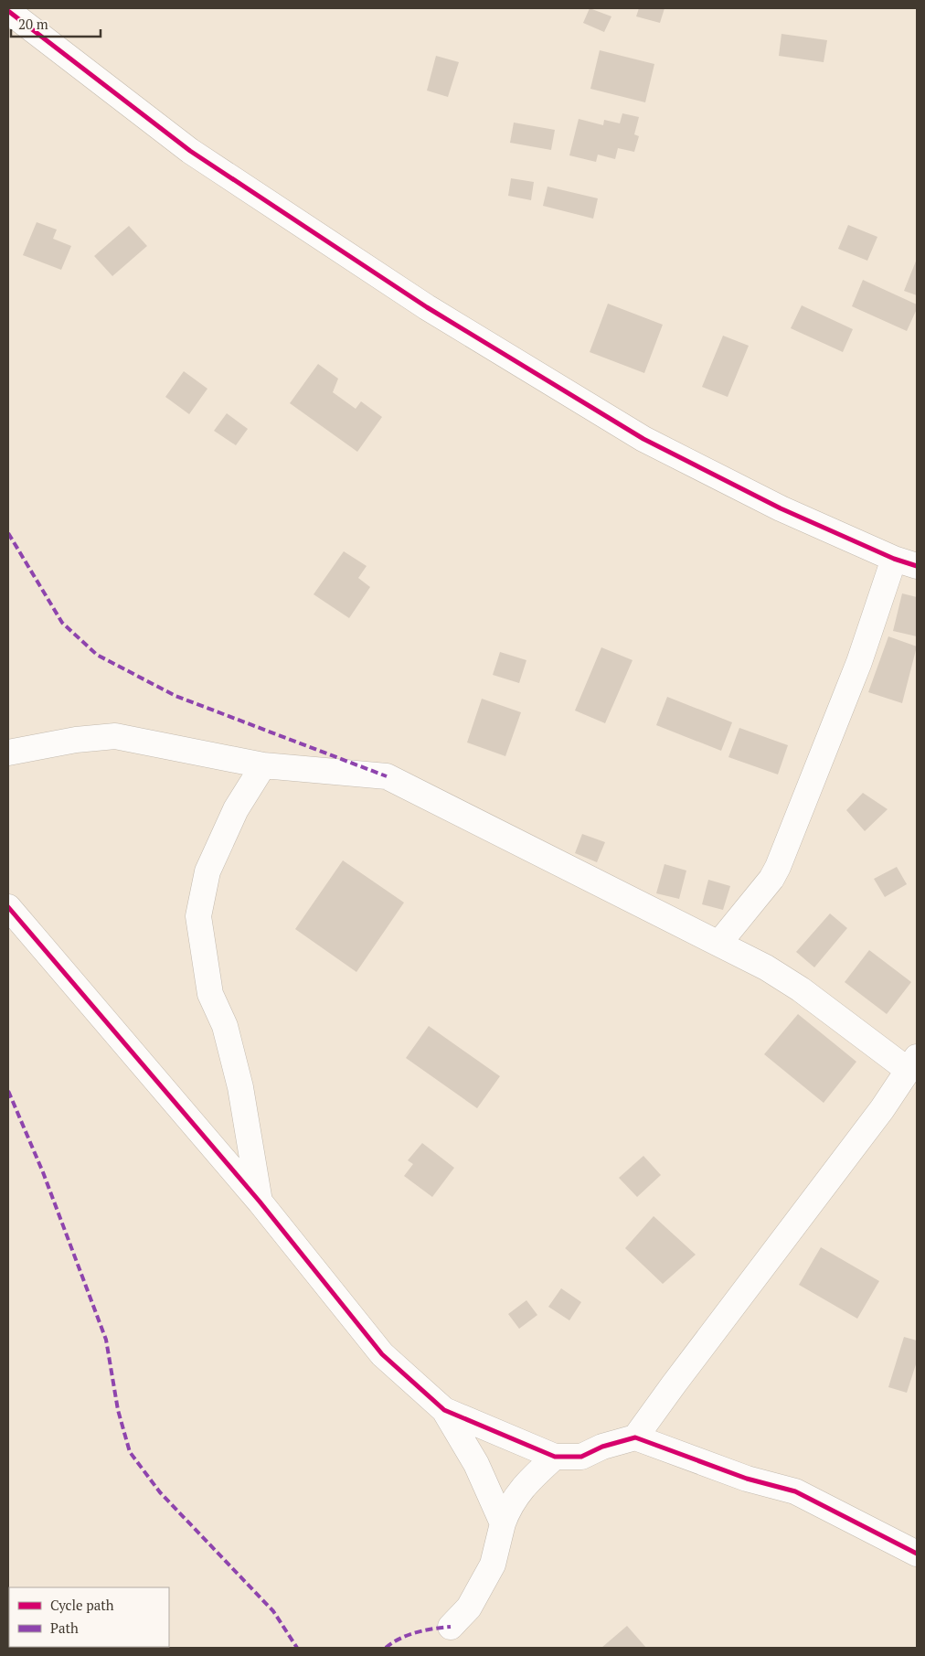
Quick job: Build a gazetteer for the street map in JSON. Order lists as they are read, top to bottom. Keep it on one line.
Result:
{"legend":["Cycle path","Path"],"scale_bar":"20 m"}
